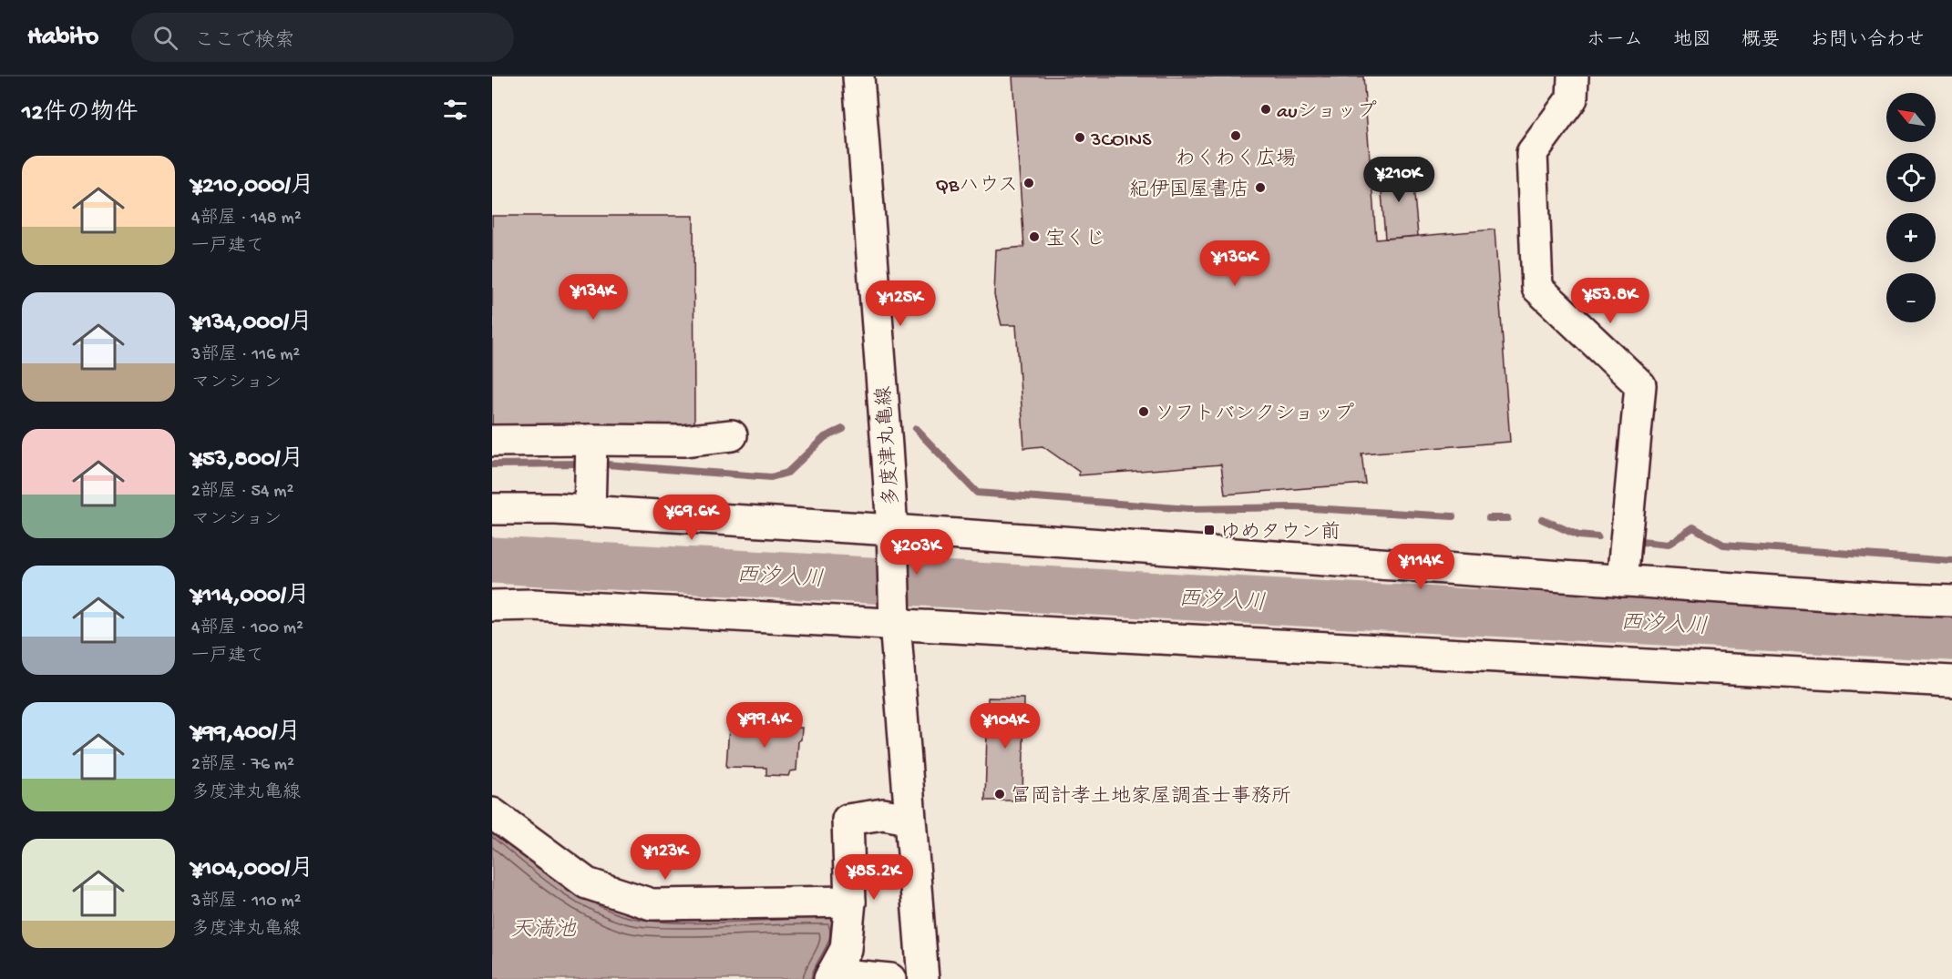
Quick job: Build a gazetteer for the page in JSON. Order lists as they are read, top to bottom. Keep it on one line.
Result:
{"streets":{"street":["多度津丸亀線"]},"water":["西汐入川","天満池"],"places":{"other":["auショップ","わくわく広場","3COINS","QBハウス","紀伊国屋書店","宝くじ","ソフトバンクショップ","冨岡計孝土地家屋調査士事務所"],"transit":["ゆめタウン前"]},"north":"top left","page":{"header":"Habito","search":"ここで検索","nav":["ホーム","地図","概要","お問い合わせ"],"heading":"12件の物件","map_buttons":["+","−"],"list":[{"name":"¥210,000/月","note":"4部屋 · 148 m² · 一戸建て"},{"name":"¥134,000/月","note":"3部屋 · 116 m² · マンション"},{"name":"¥53,800/月","note":"2部屋 · 54 m² · マンション"},{"name":"¥114,000/月","note":"4部屋 · 100 m² · 一戸建て"},{"name":"¥99,400/月","note":"2部屋 · 76 m² · 多度津丸亀線"},{"name":"¥104,000/月","note":"3部屋 · 110 m² · 多度津丸亀線"}],"price":["¥210K","¥136K","¥134K","¥53.8K","¥125K","¥69.6K","¥203K","¥114K","¥99.4K","¥104K","¥123K","¥85.2K"]}}
